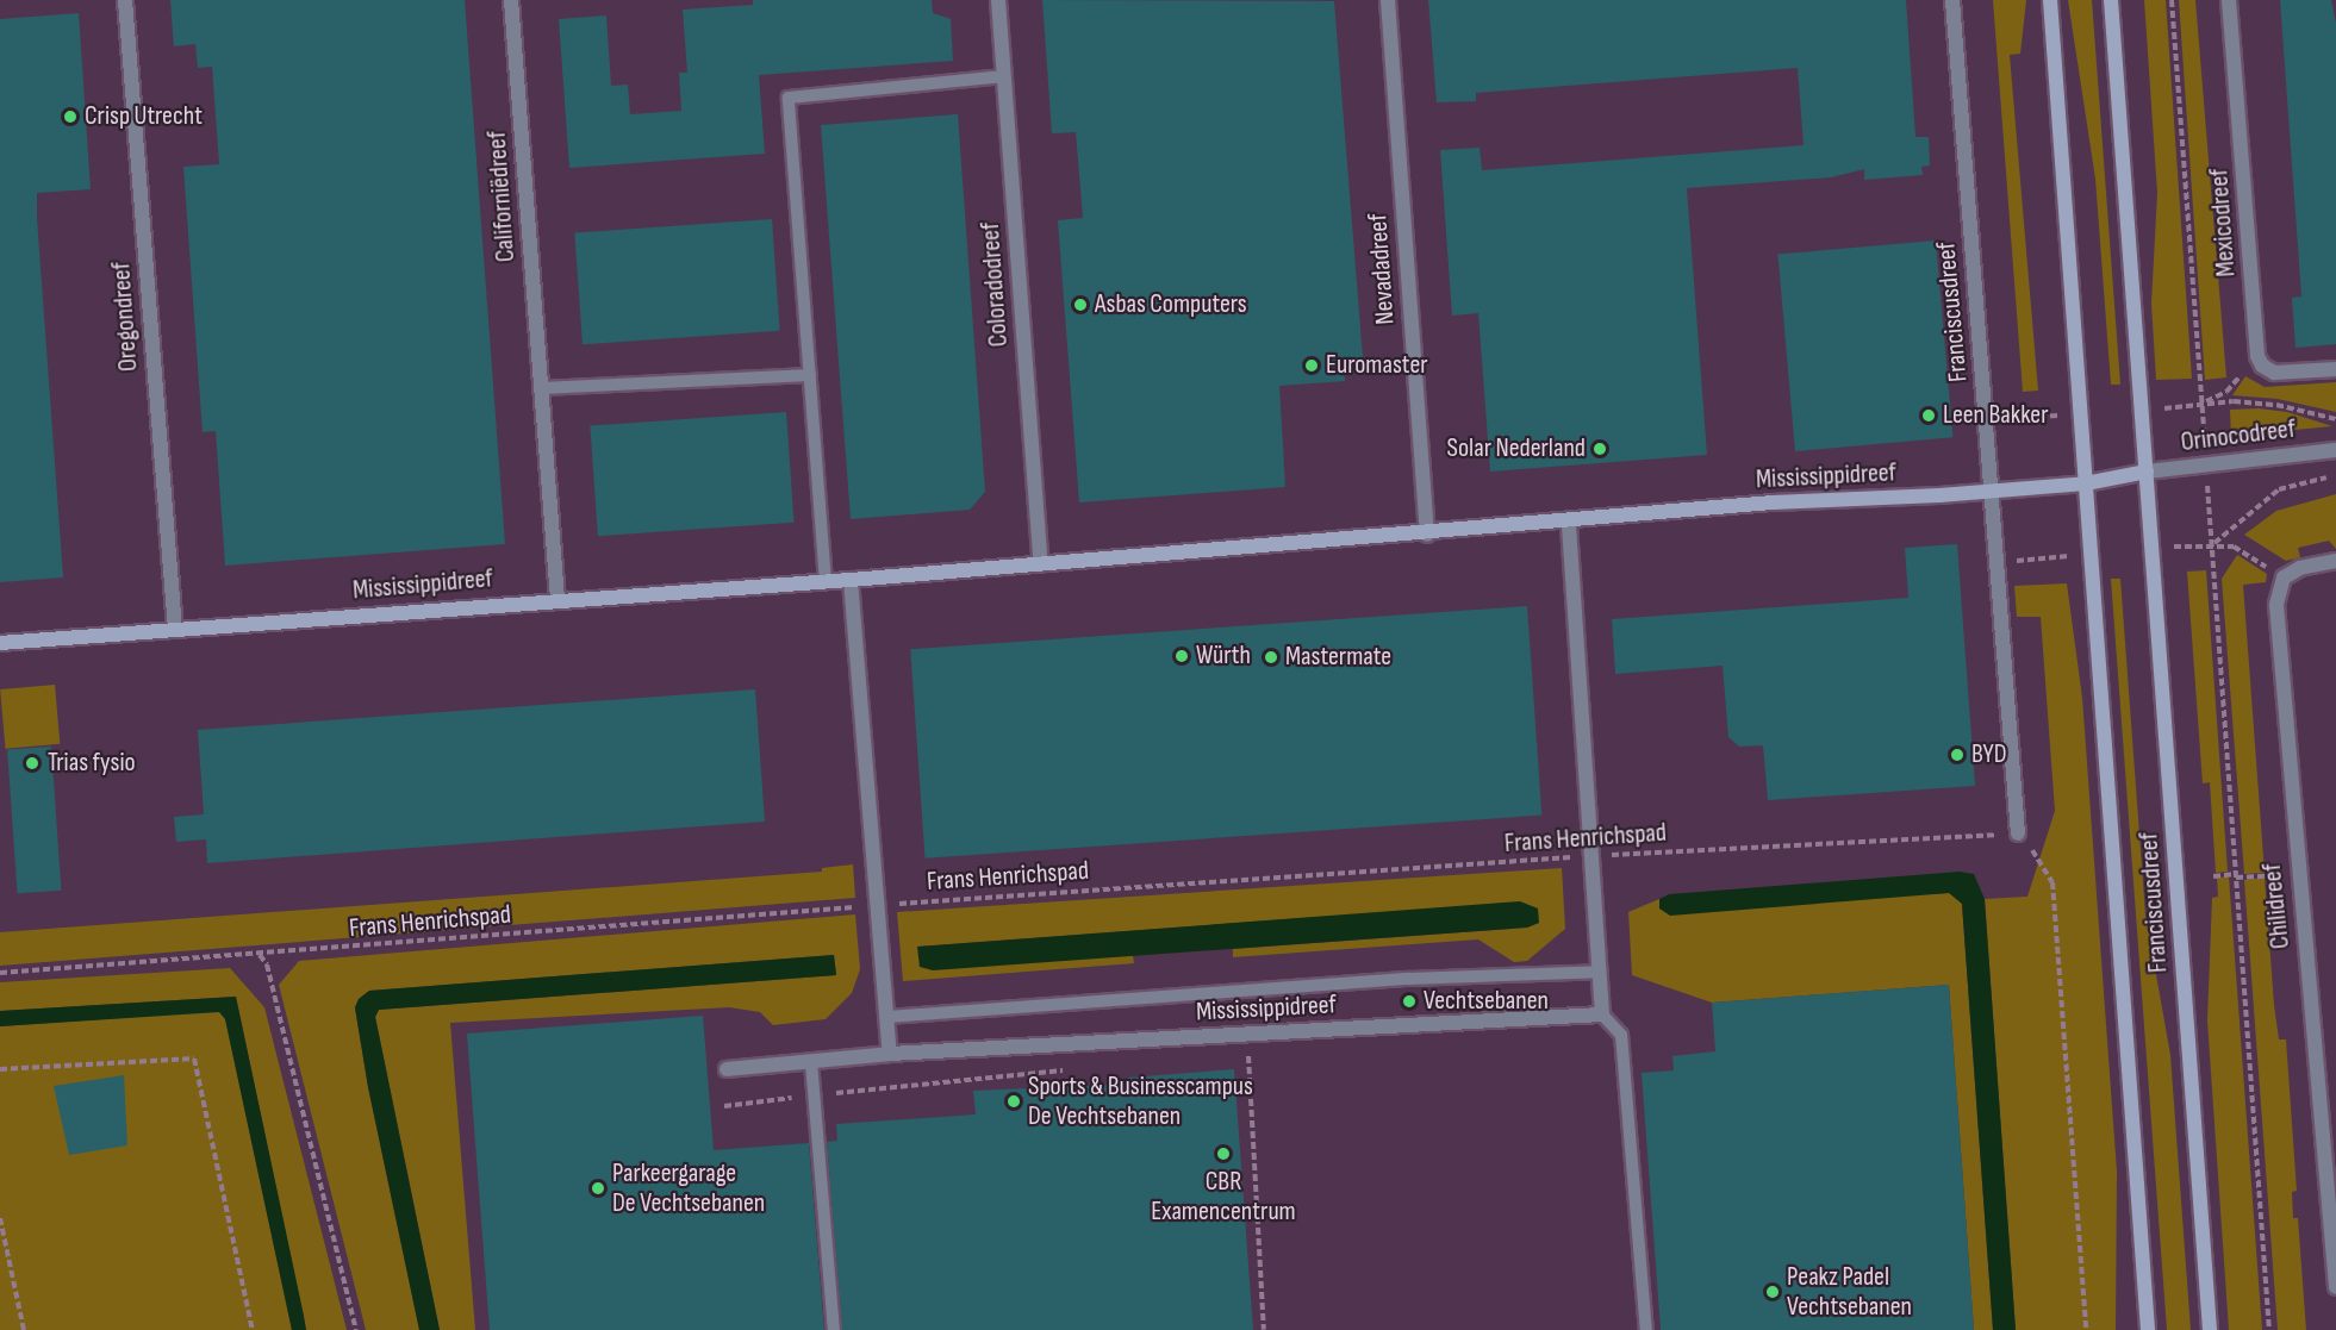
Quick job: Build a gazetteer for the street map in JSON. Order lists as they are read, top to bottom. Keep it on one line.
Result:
{"streets":{"main road":["Franciscusdreef","Mississippidreef"],"street":["Californiëdreef","Mexicodreef","Nevadadreef","Coloradodreef","Oregondreef","Orinocodreef","Chilidreef"],"path":["Frans Henrichspad"]},"crossings":[["Californiëdreef","Mississippidreef"],["Nevadadreef","Mississippidreef"],["Coloradodreef","Mississippidreef"],["Franciscusdreef","Orinocodreef"],["Franciscusdreef","Mississippidreef"],["Franciscusdreef","Frans Henrichspad"],["Oregondreef","Mississippidreef"]],"places":["Crisp Utrecht","Asbas Computers","Euromaster","Leen Bakker","Solar Nederland","Würth","Mastermate","BYD","Trias fysio","Vechtsebanen","Sports & Businesscampus De Vechtsebanen","CBR Examencentrum","Parkeergarage De Vechtsebanen","Peakz Padel Vechtsebanen"]}
